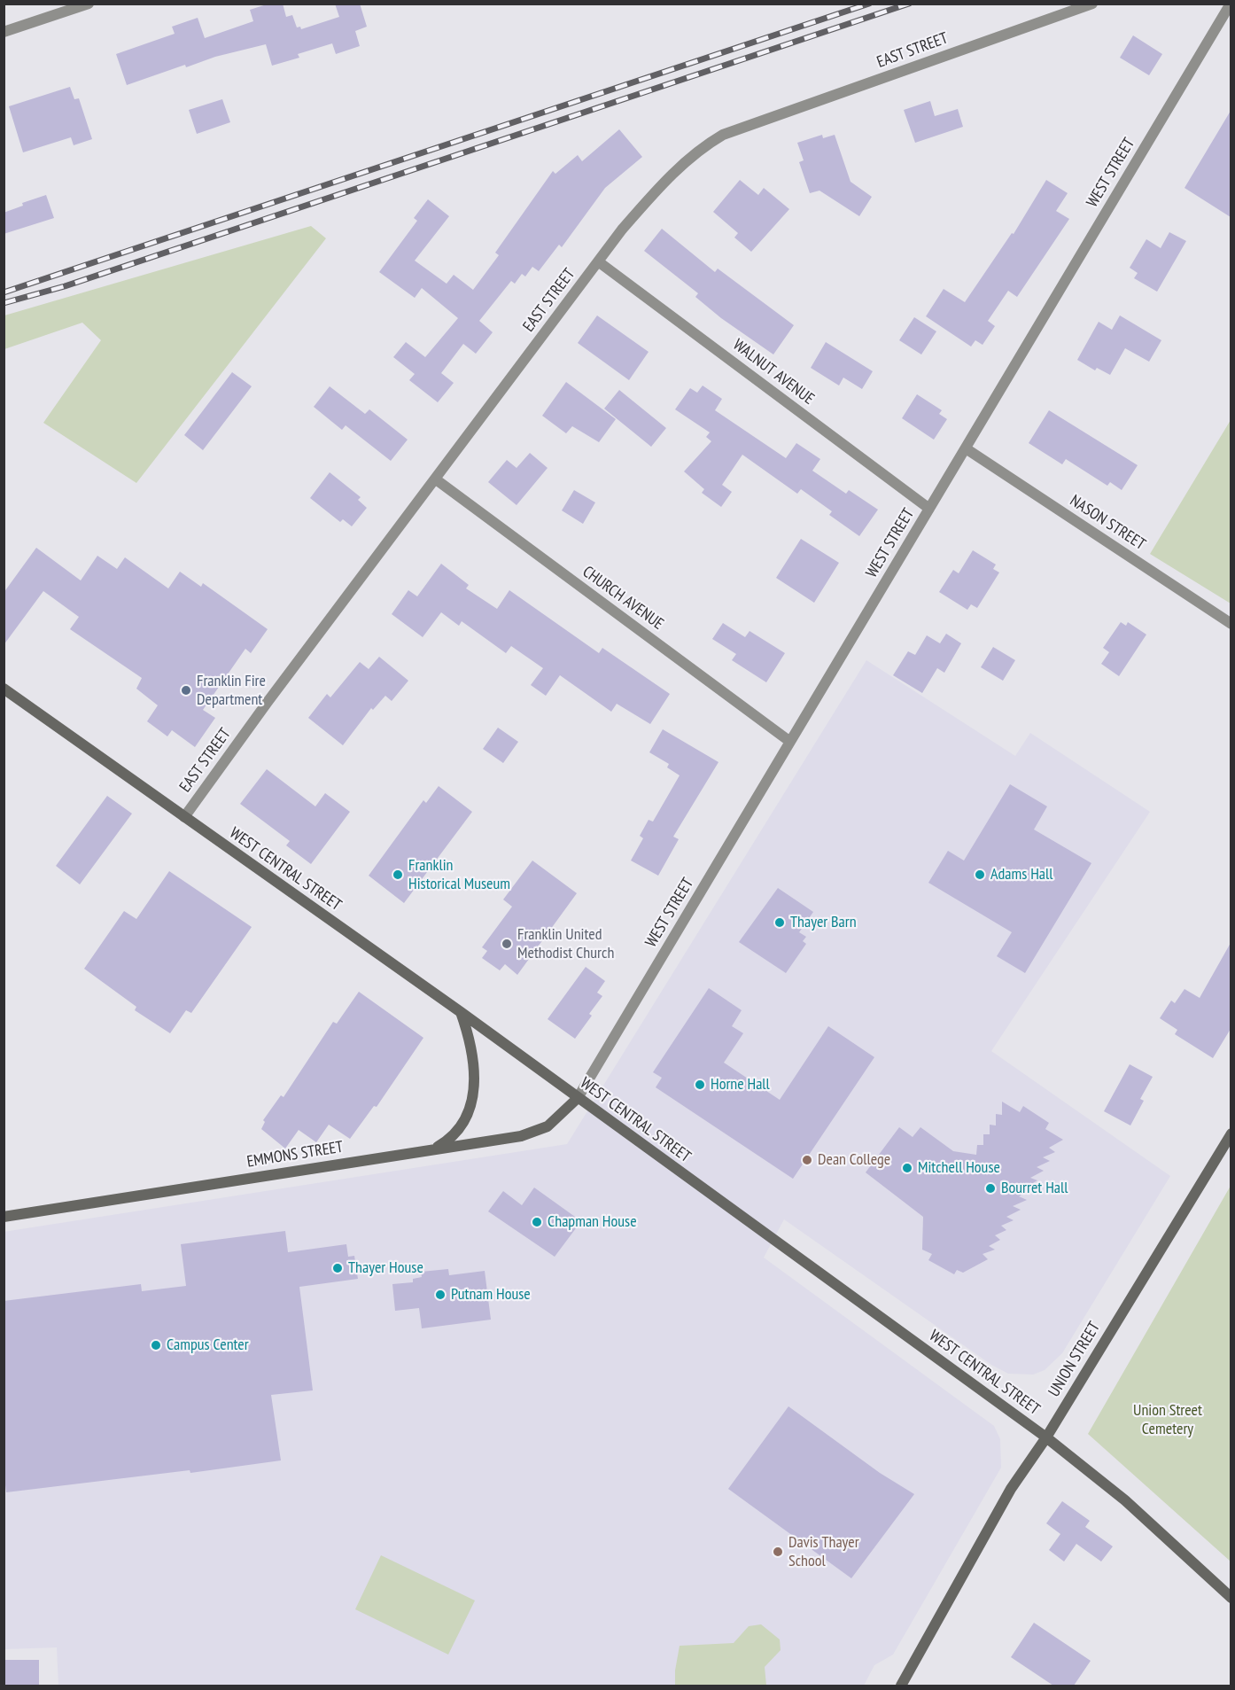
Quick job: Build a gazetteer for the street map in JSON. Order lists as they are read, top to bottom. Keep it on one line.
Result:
{"streets":{"main road":["WEST CENTRAL STREET","EMMONS STREET","UNION STREET"],"street":["EAST STREET","WEST STREET","WALNUT AVENUE","NASON STREET","CHURCH AVENUE"]},"crossings":[["EAST STREET","WALNUT AVENUE"],["EAST STREET","CHURCH AVENUE"],["EAST STREET","WEST CENTRAL STREET"],["WEST STREET","WALNUT AVENUE"],["WEST STREET","NASON STREET"],["WEST STREET","CHURCH AVENUE"],["WEST STREET","WEST CENTRAL STREET"],["WEST STREET","EMMONS STREET"],["WEST CENTRAL STREET","EMMONS STREET"],["WEST CENTRAL STREET","UNION STREET"]],"parks":["Union Street Cemetery"],"places":["Franklin Fire Department","Franklin Historical Museum","Adams Hall","Thayer Barn","Franklin United Methodist Church","Horne Hall","Dean College","Mitchell House","Bourret Hall","Chapman House","Thayer House","Putnam House","Campus Center","Davis Thayer School"]}
